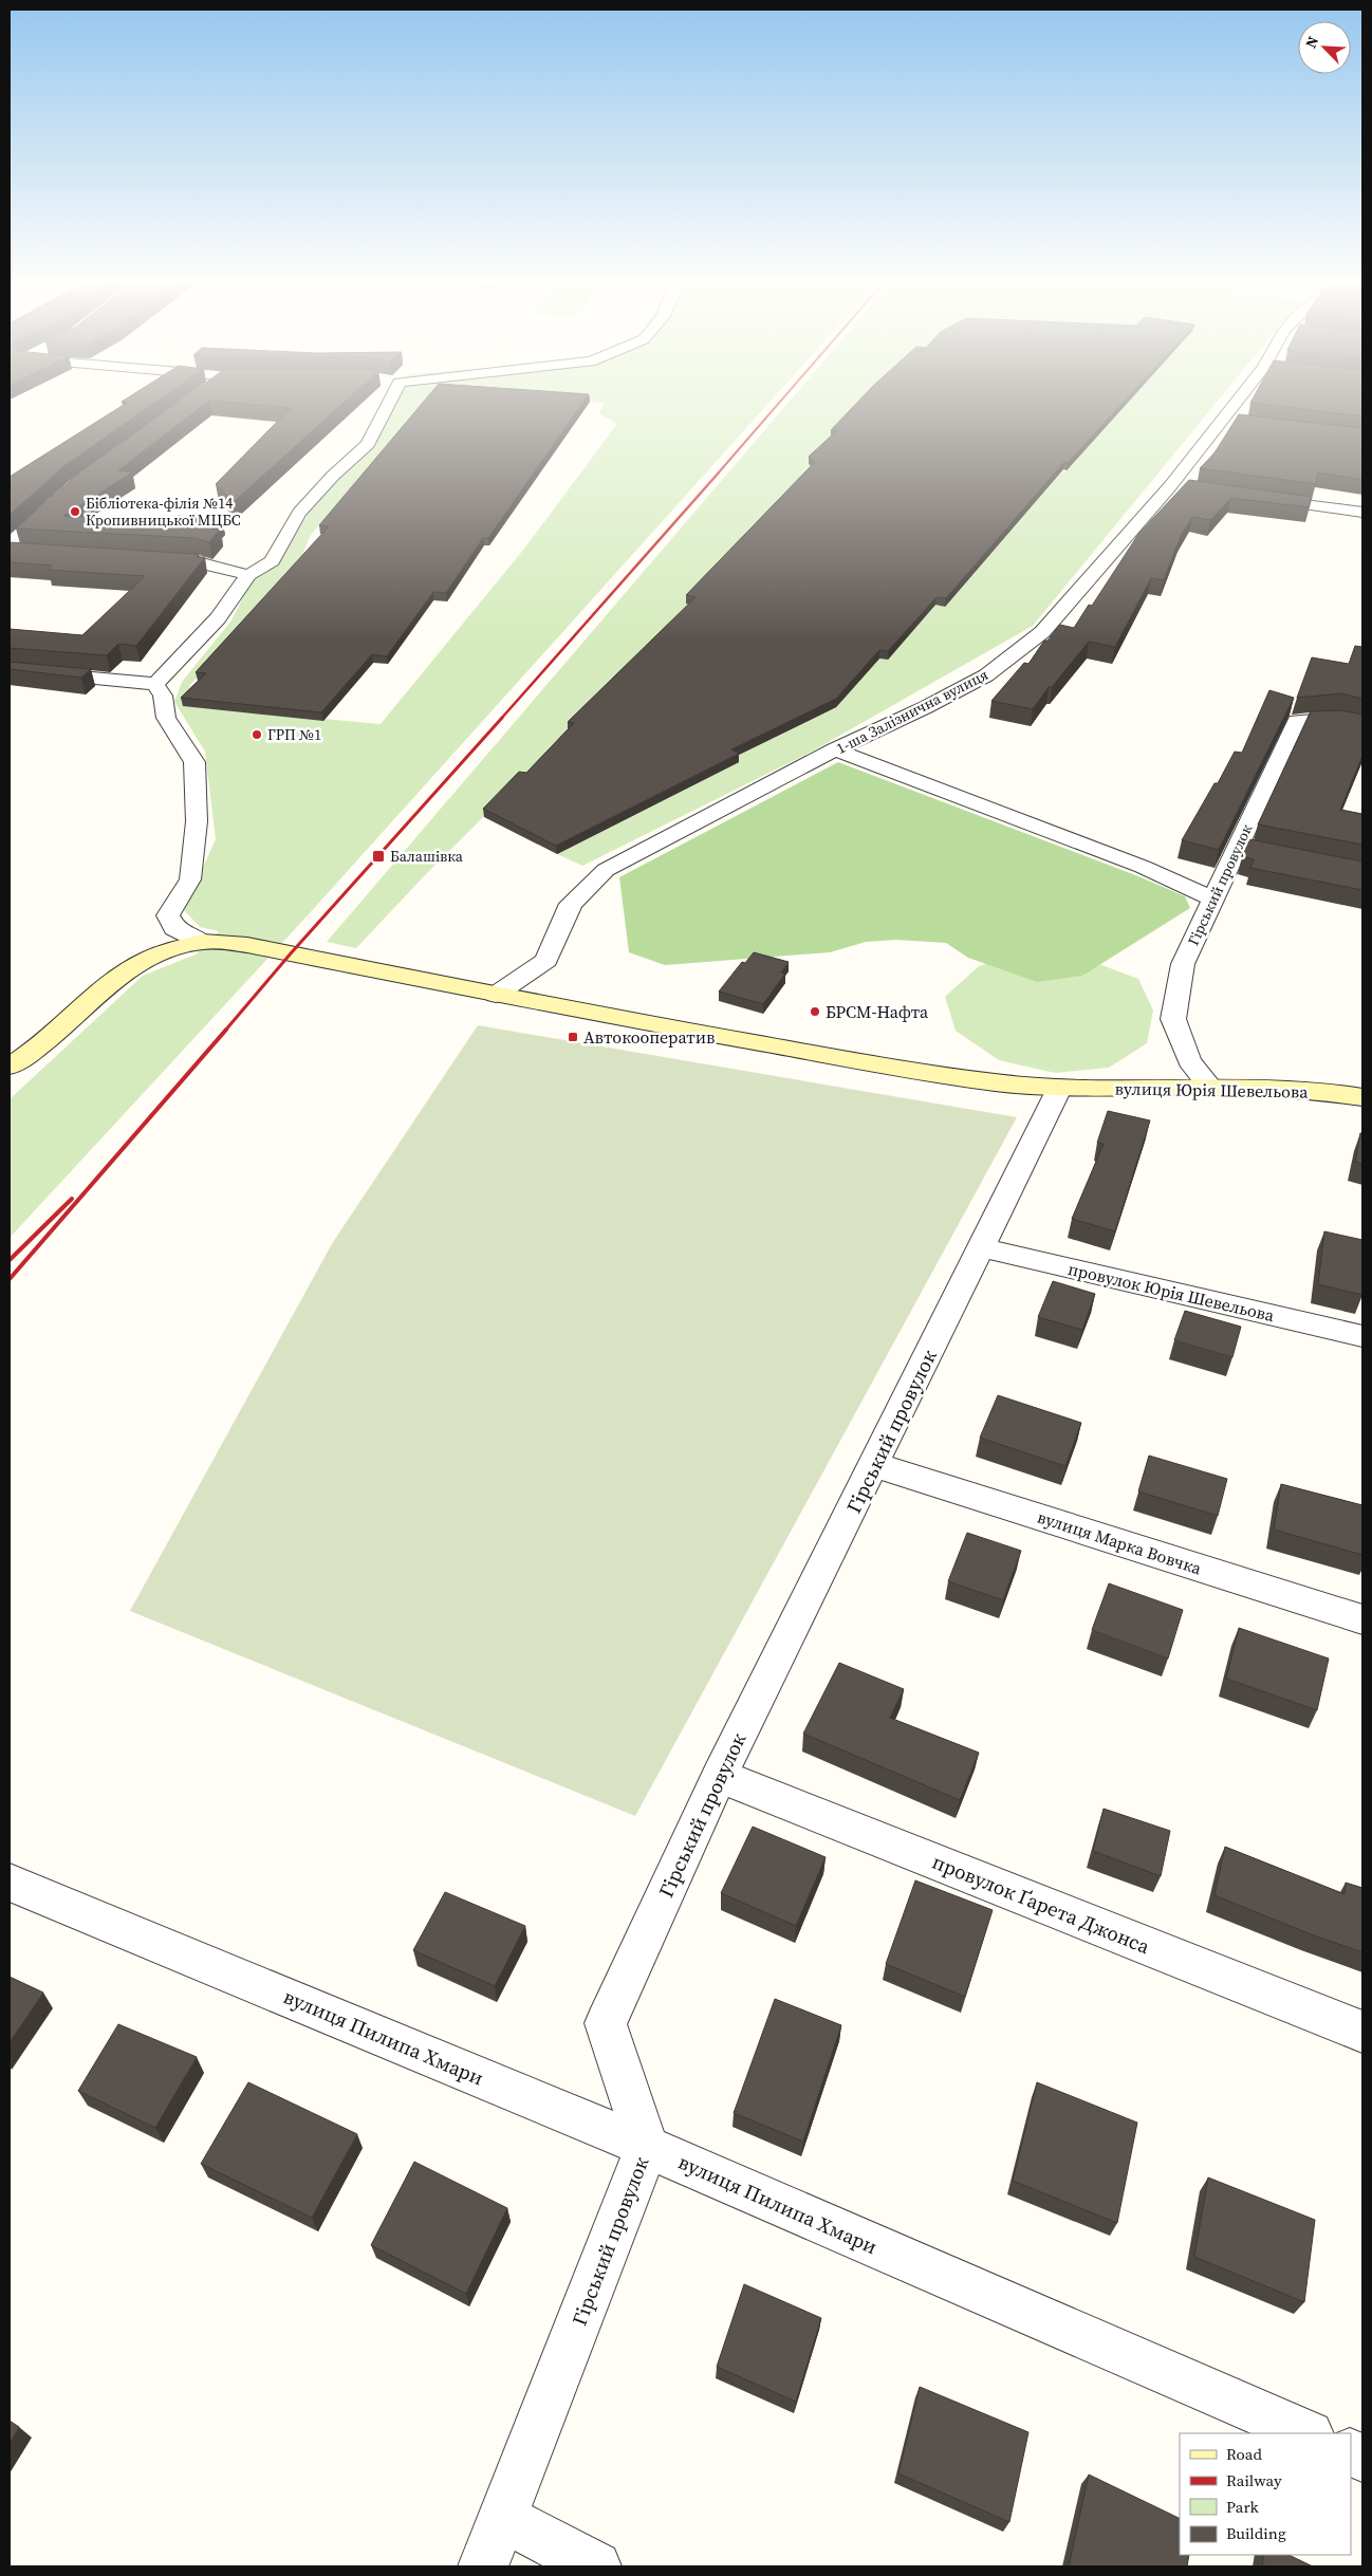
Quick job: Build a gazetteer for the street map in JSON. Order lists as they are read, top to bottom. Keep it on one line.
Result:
{"streets":{"street":["1-ша Залізнична вулиця","Гірський провулок","вулиця Юрія Шевельова","провулок Юрія Шевельова","вулиця Марка Вовчка","провулок Ґарета Джонса","вулиця Пилипа Хмари"]},"crossings":[["1-ша Залізнична вулиця","вулиця Юрія Шевельова"],["Гірський провулок","вулиця Юрія Шевельова"],["Гірський провулок","провулок Юрія Шевельова"],["Гірський провулок","вулиця Марка Вовчка"],["Гірський провулок","провулок Ґарета Джонса"],["Гірський провулок","вулиця Пилипа Хмари"]],"places":{"other":["Бібліотека-філія №14 Кропивницької МЦБС","ГРП №1","БРСМ-Нафта"],"transit":["Балашівка","Автокооператив"]},"legend":["Road","Railway","Park","Building"],"north":"top left"}
